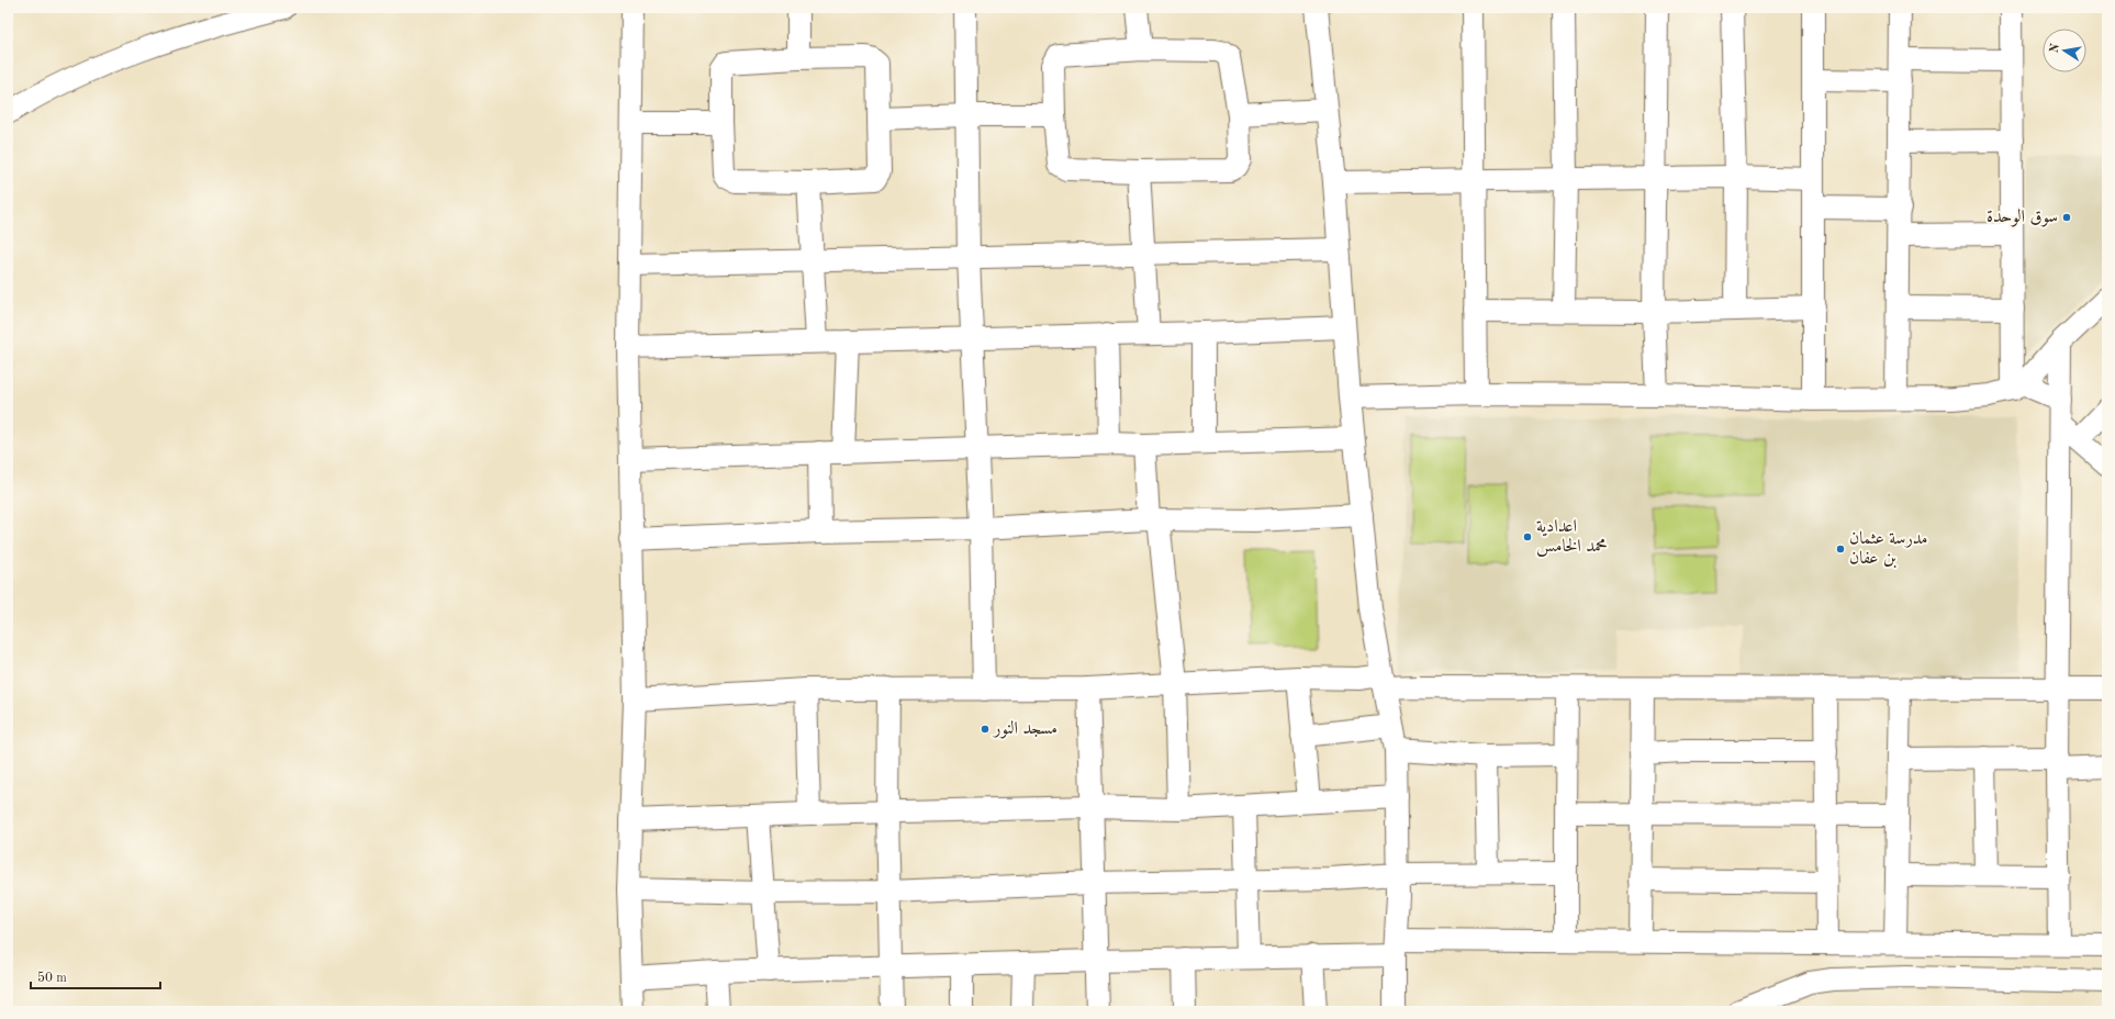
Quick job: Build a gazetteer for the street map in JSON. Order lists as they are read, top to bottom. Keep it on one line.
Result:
{"places":["سوق الوحدة","اعدادية محمد الخامس","مدرسة عثمان بن عفان","مسجد النور"],"scale_bar":"50 m","north":"left"}
